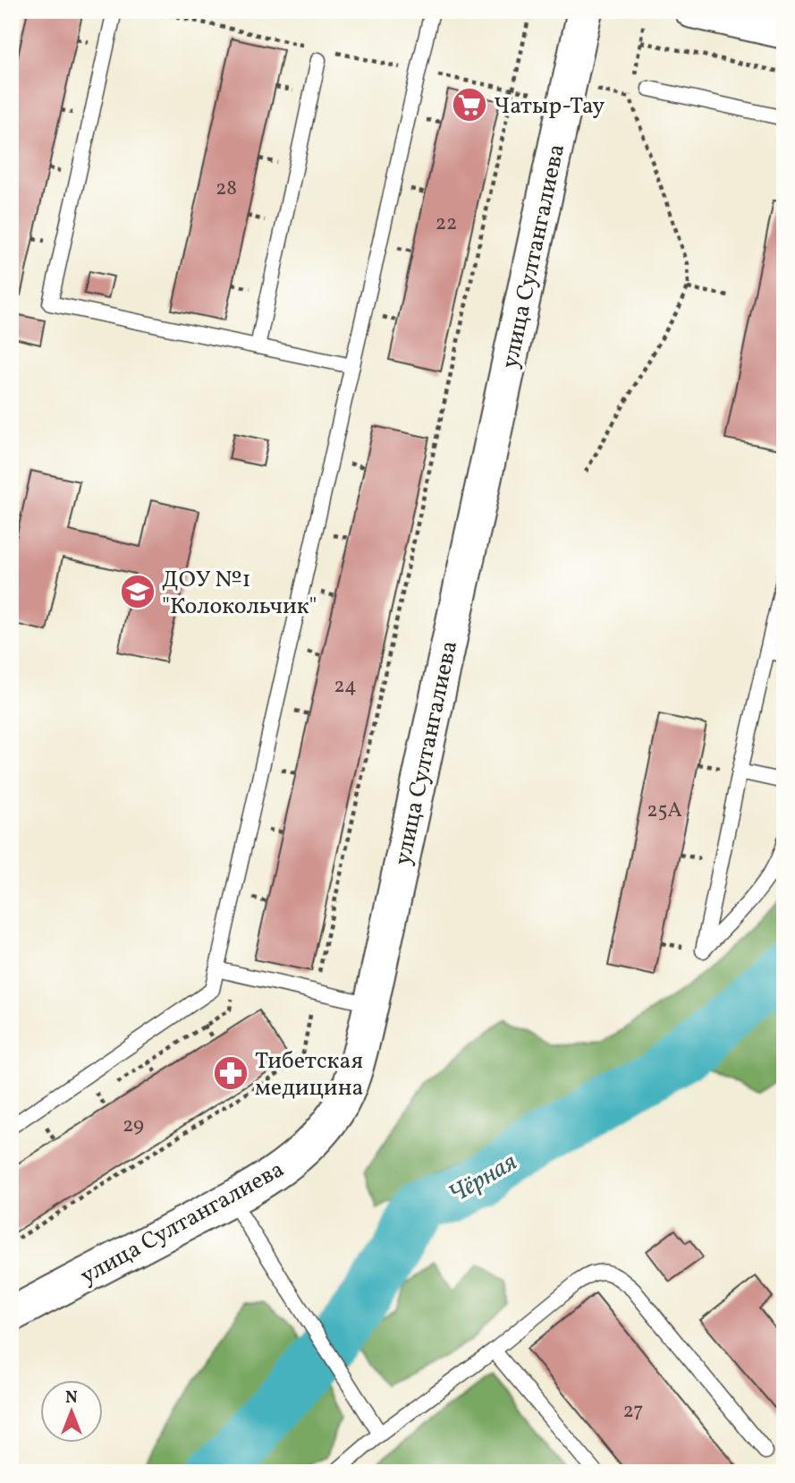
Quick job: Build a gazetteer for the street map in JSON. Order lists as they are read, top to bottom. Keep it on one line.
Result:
{"streets":{"street":["улица Султангалиева"]},"water":["Чёрная"],"places":{"supermarket":["Чатыр-Тау"],"school or university":["ДОУ №1 \"Колокольчик\""],"pharmacy":["Тибетская медицина"]},"house_numbers":["28","22","24","25А","29","27"],"north":"top"}
